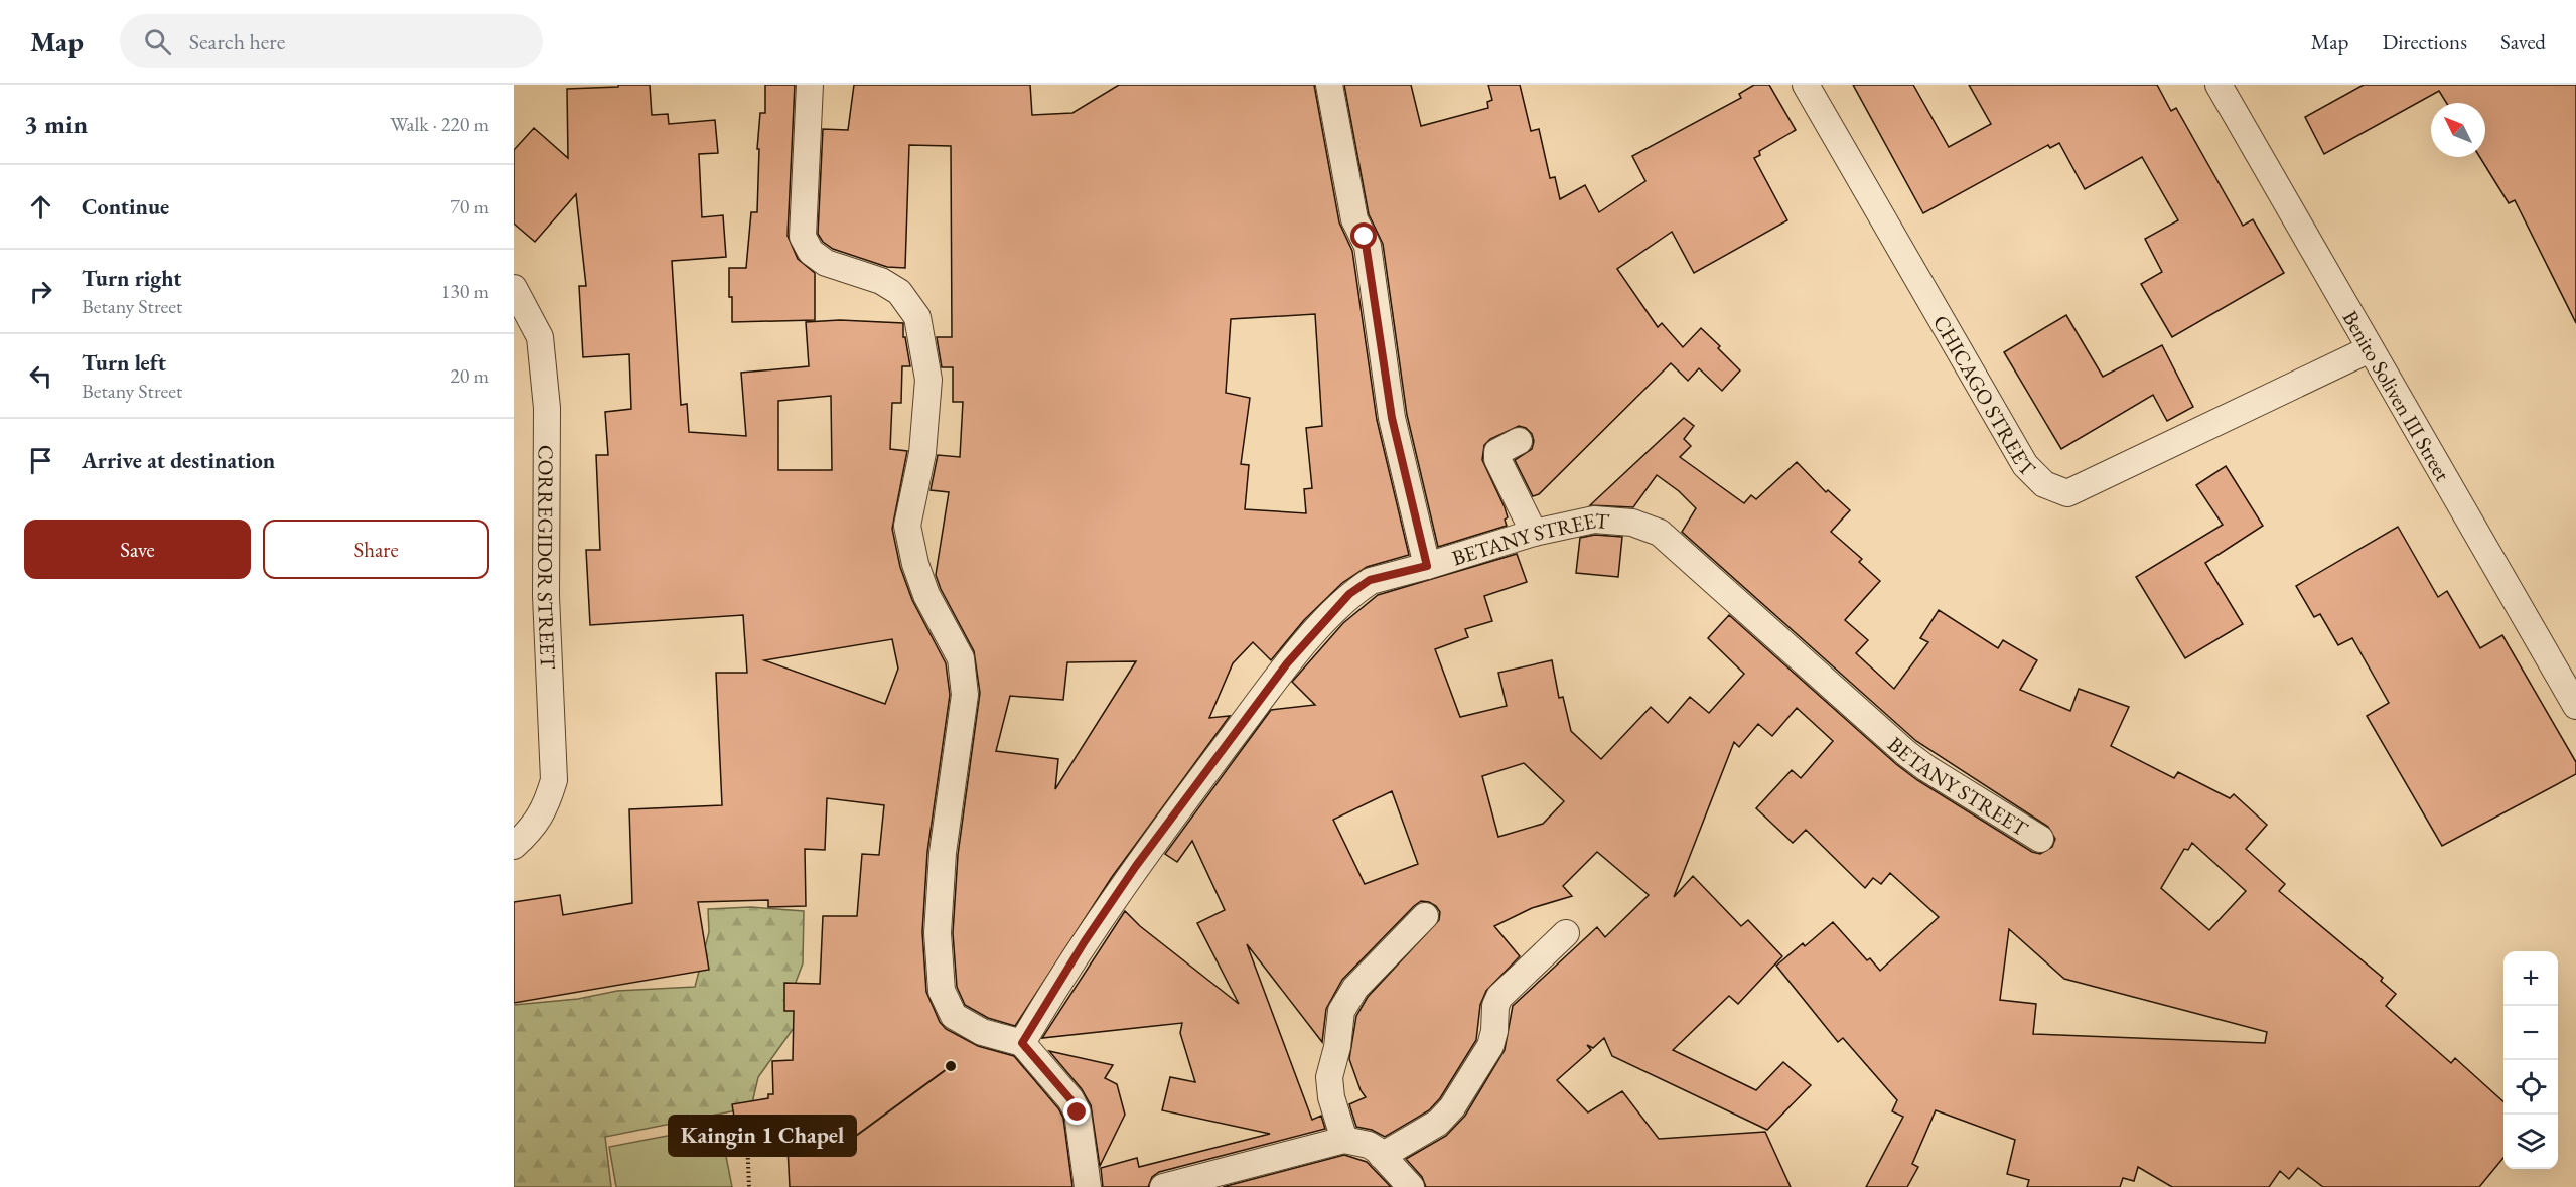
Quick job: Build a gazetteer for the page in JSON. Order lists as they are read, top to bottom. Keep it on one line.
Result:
{"streets":{"street":["CHICAGO STREET","Benito Soliven Ⅲ Street","BETANY STREET","CORREGIDOR STREET"]},"crossings":[["CHICAGO STREET","Benito Soliven Ⅲ Street"]],"places":["Kaingin 1 Chapel"],"north":"top left","page":{"header":"Map","search":"Search here","nav":["Map","Directions","Saved"],"heading":["3 min","Walk · 220 m"],"list":[["Continue","70 m"],["Turn right","Betany Street","130 m"],["Turn left","Betany Street","20 m"],"Arrive at destination"],"buttons":["Save","Share"],"map_buttons":["+","−"]}}
